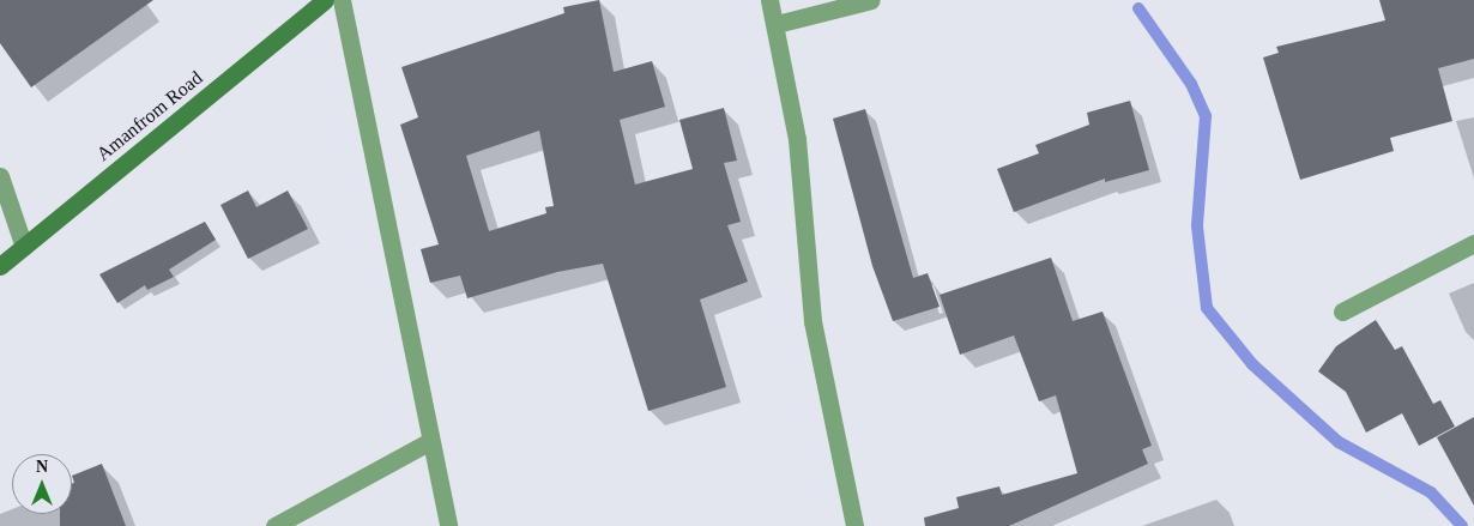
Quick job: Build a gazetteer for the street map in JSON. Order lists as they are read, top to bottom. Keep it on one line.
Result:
{"streets":{"street":["Amanfrom Road"]},"north":"top"}
